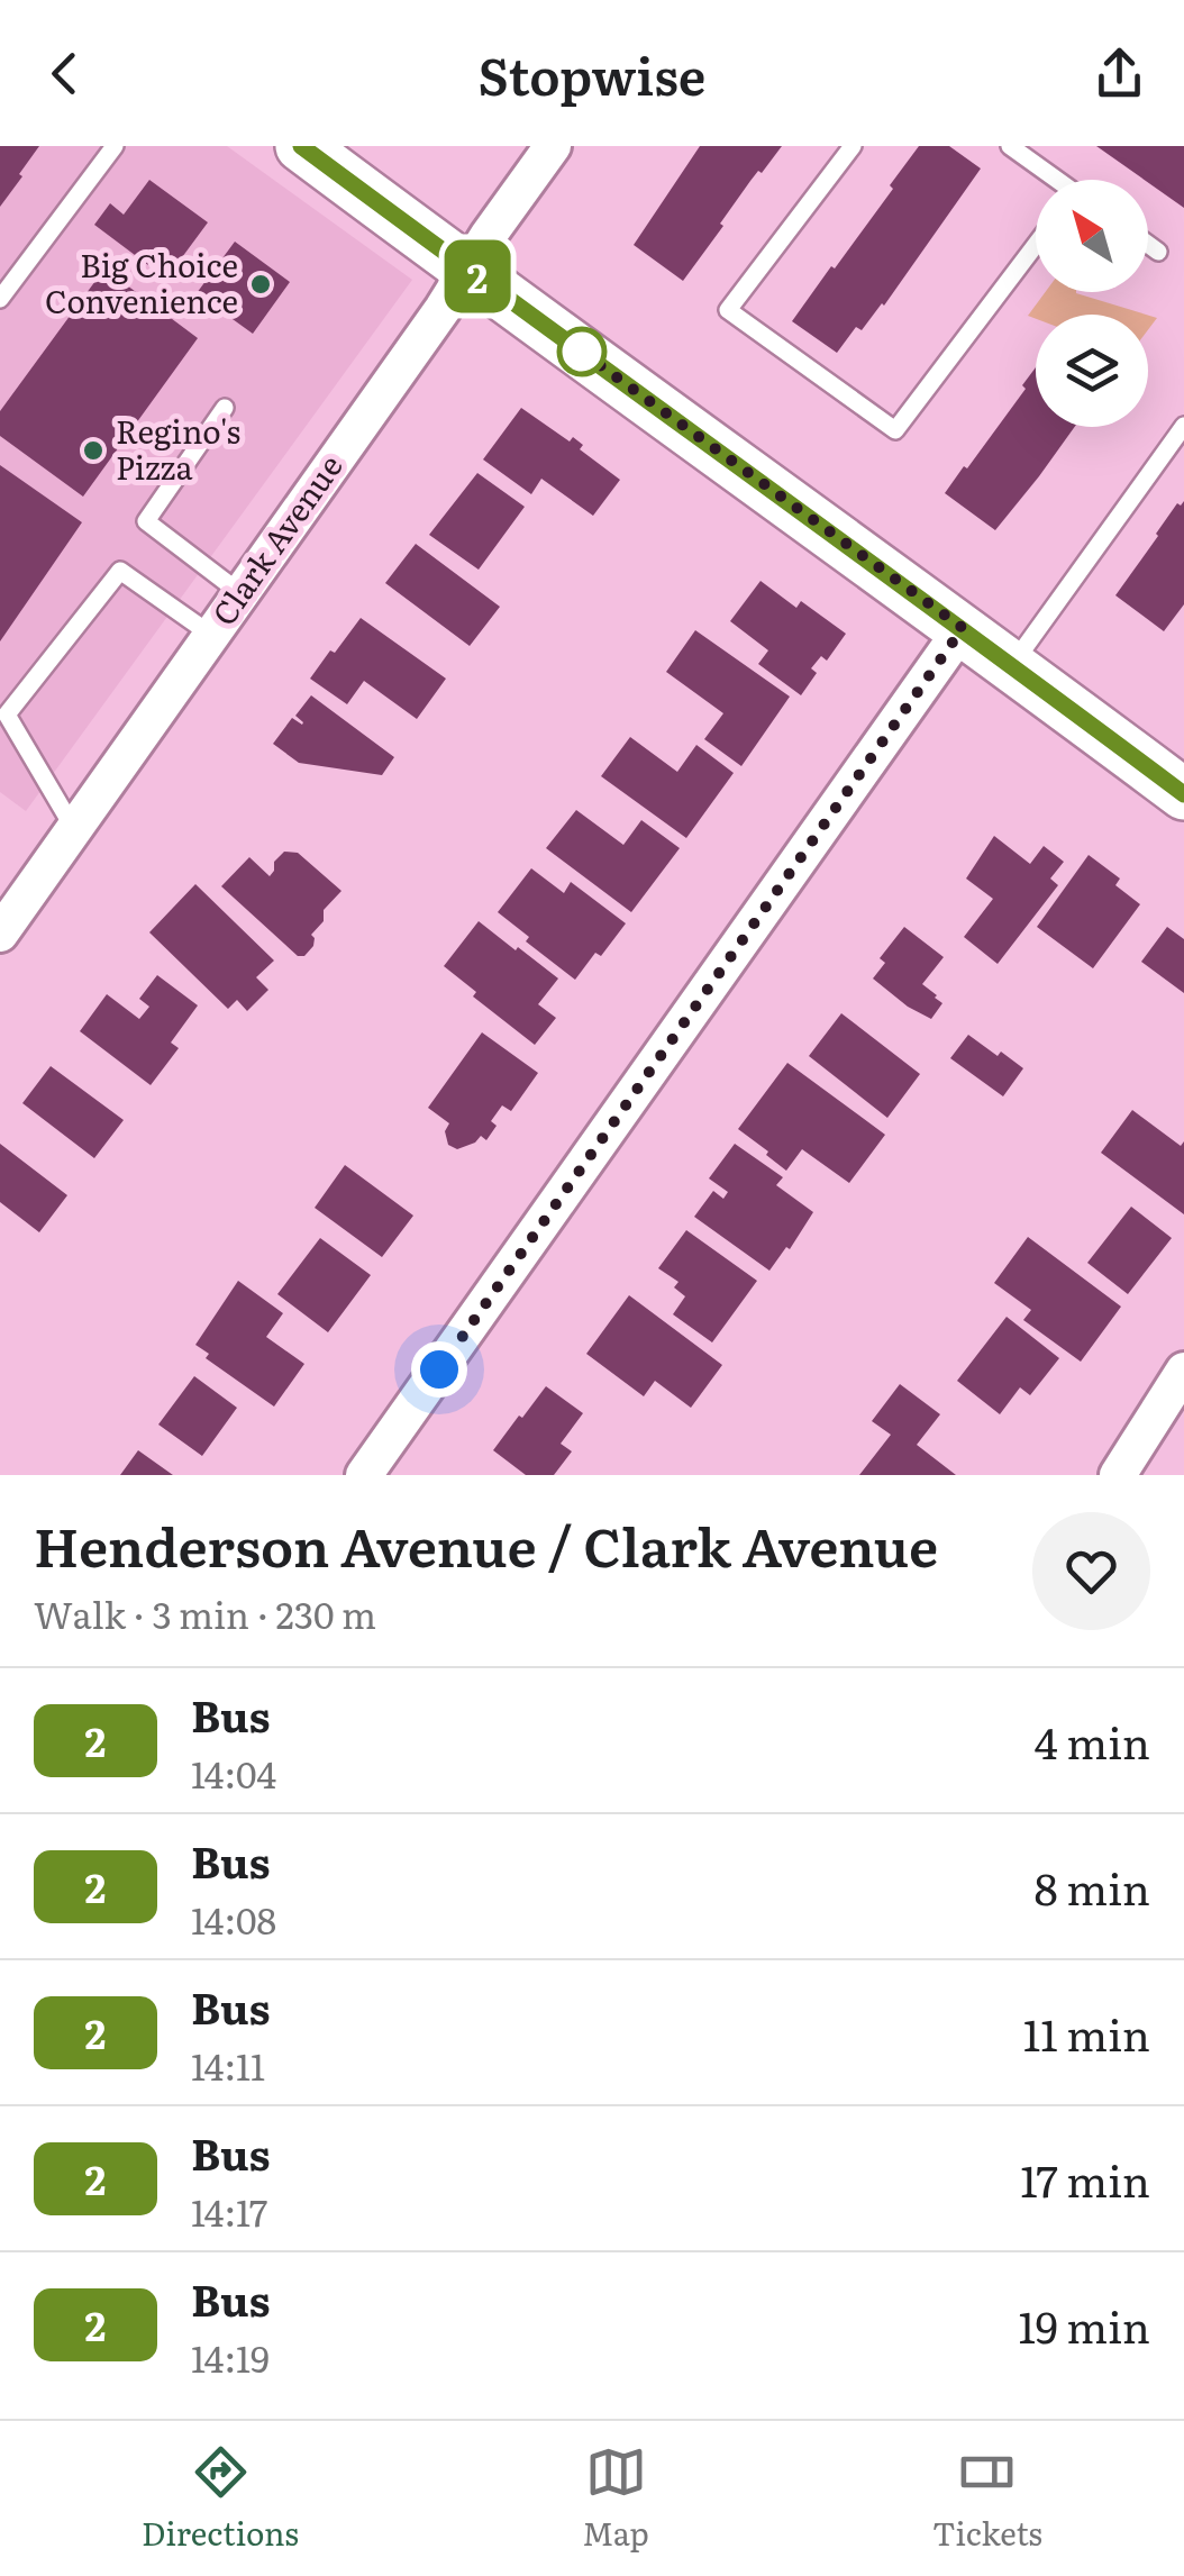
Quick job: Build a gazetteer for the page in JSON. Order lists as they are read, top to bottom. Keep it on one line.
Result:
{"streets":{"street":["Clark Avenue"]},"places":["Big Choice Convenience","Regino's Pizza"],"lines":["bus line 2"],"north":"top left","page":{"header":"Stopwise","on_map":"2","heading":["Henderson Avenue / Clark Avenue","Walk · 3 min · 230 m"],"list":[{"mark":"2","name":"Bus","note":"14:04","value":"4 min"},{"mark":"2","name":"Bus","note":"14:08","value":"8 min"},{"mark":"2","name":"Bus","note":"14:11","value":"11 min"},{"mark":"2","name":"Bus","note":"14:17","value":"17 min"},{"mark":"2","name":"Bus","note":"14:19","value":"19 min"}],"tabs":["Directions","Map","Tickets"]}}
